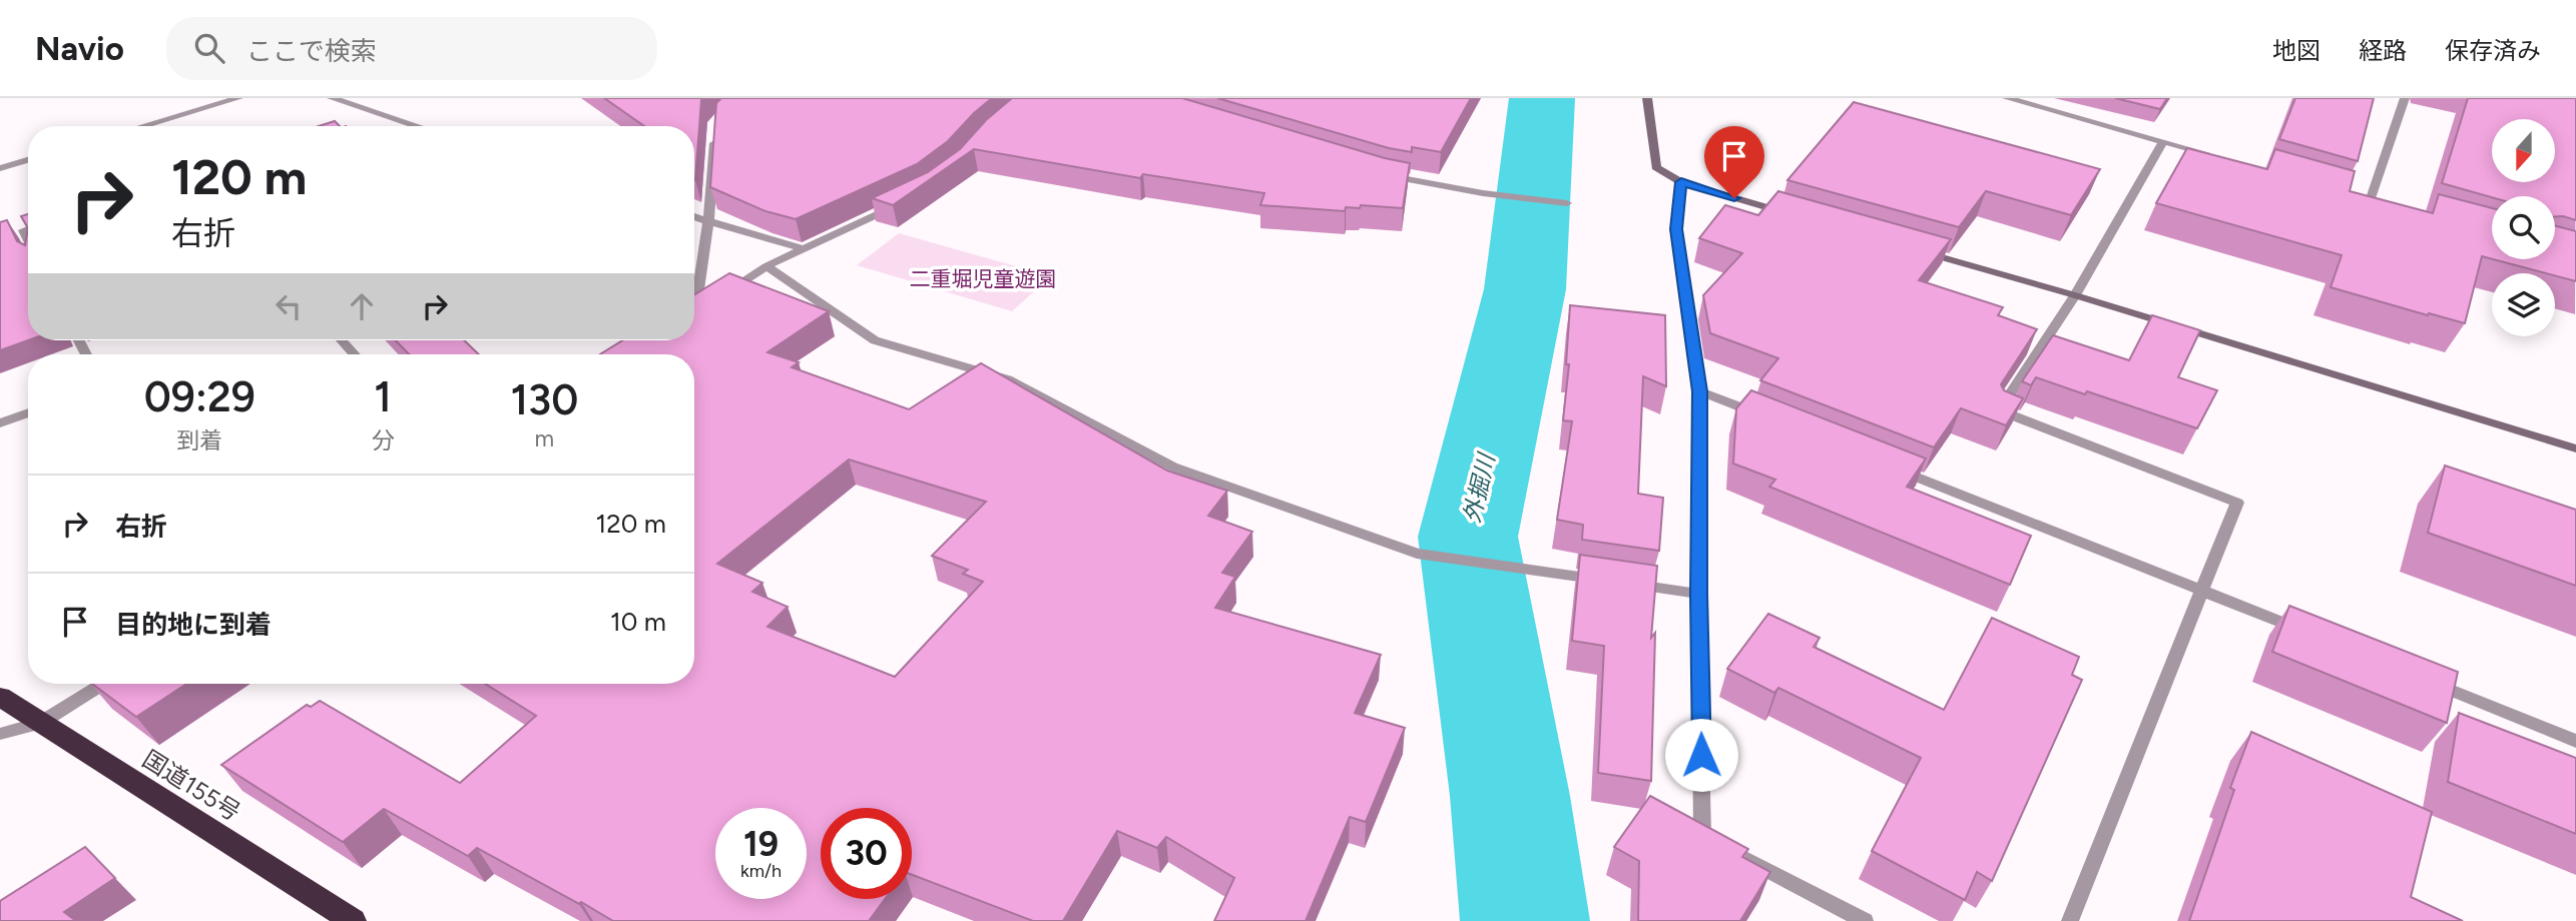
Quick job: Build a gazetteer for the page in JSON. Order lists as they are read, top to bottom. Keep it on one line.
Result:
{"streets":{"highway":["国道155号"]},"water":["外掘川"],"parks":["二重堀児童遊園"],"north":"bottom","page":{"header":"Navio","search":"ここで検索","nav":["地図","経路","保存済み"],"turn":["120 m","右折"],"eta":["09:29","到着","1","分","130","m"],"list":[{"name":"右折","value":"120 m"},{"name":"目的地に到着","value":"10 m"}],"speed":"19 km/h","limit":"30"}}
